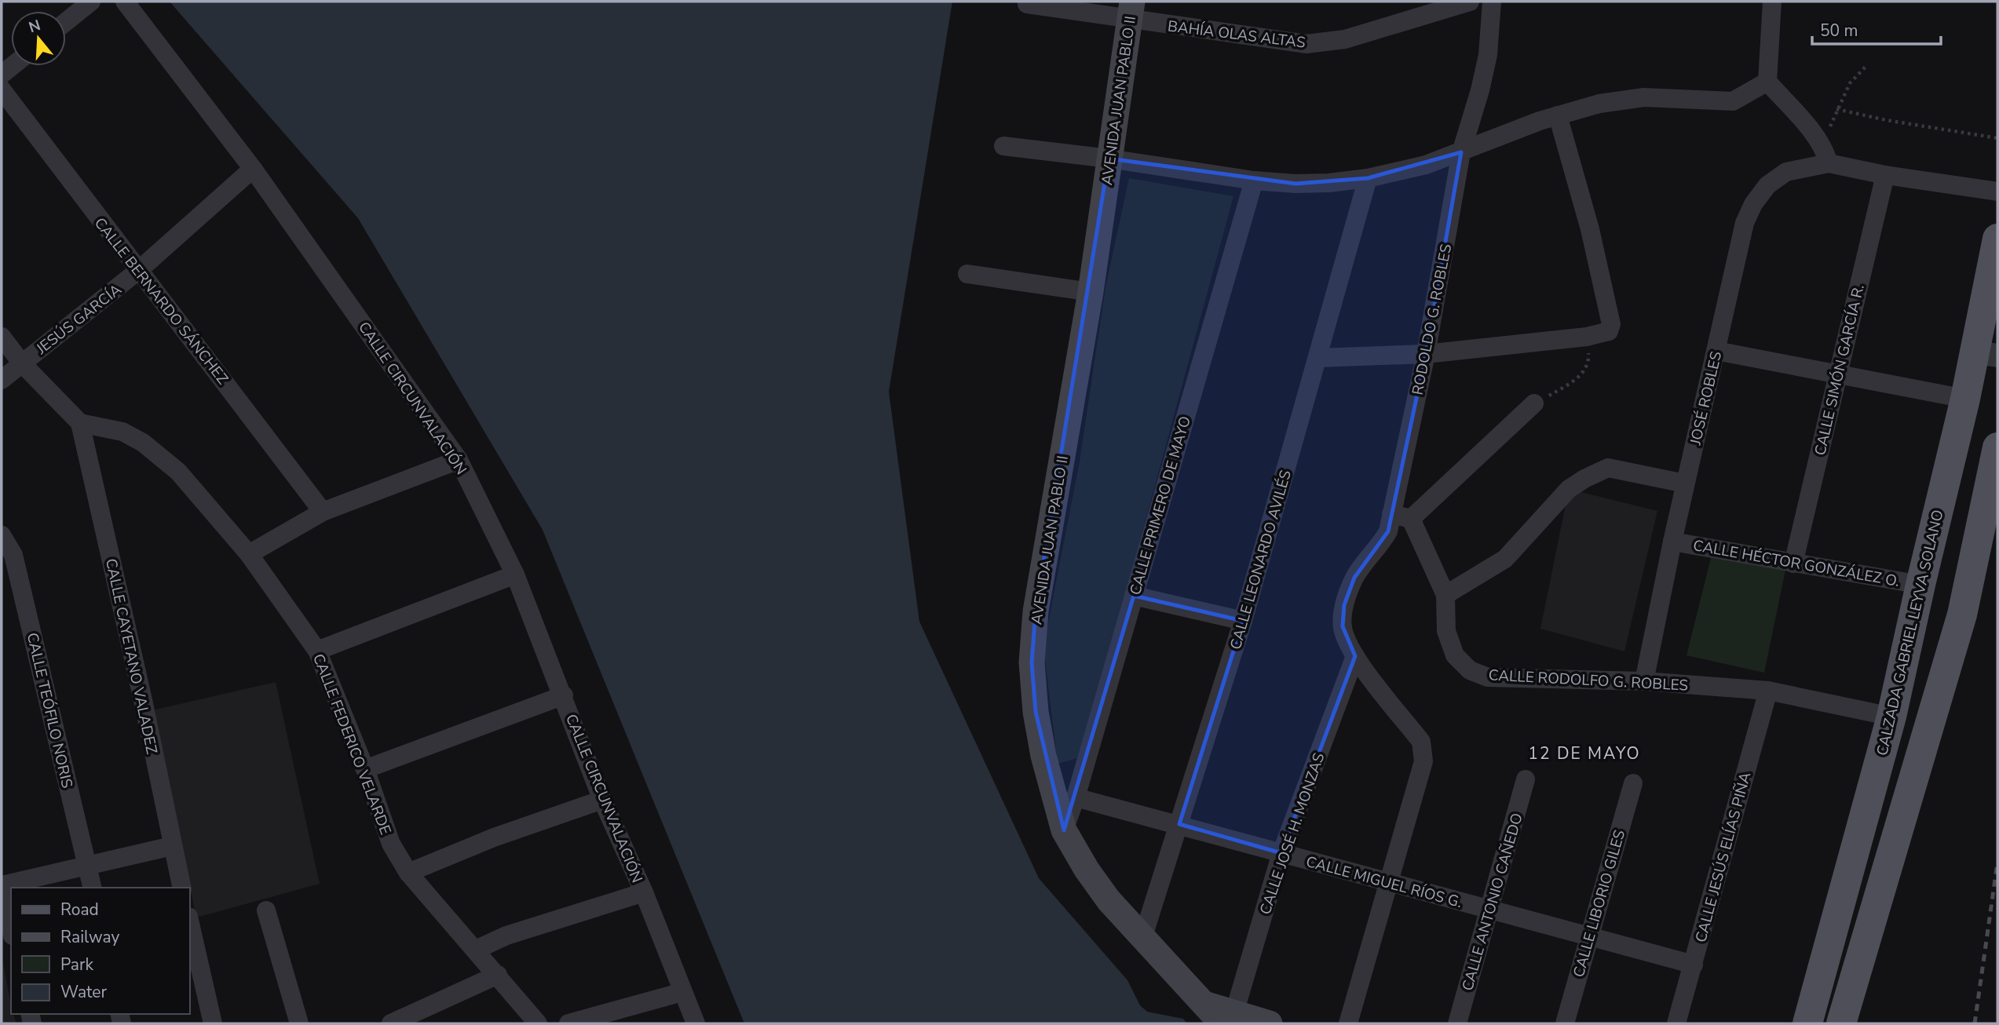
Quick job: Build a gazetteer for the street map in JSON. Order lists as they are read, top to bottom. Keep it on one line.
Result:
{"streets":{"main road":["AVENIDA JUAN PABLO II","CALZADA GABRIEL LEYVA SOLANO"],"street":["BAHÍA OLAS ALTAS","CALLE BERNARDO SÁNCHEZ","JESÚS GARCÍA","RODOLDO G. ROBLES","CALLE SIMÓN GARCÍA R.","CALLE CIRCUNVALACIÓN","JOSÉ ROBLES","CALLE PRIMERO DE MAYO","CALLE LEONARDO AVILÉS","CALLE HÉCTOR GONZÁLEZ O.","CALLE CAYETANO VALADEZ","CALLE RODOLFO G. ROBLES","CALLE TEÓFILO NORIS","CALLE FEDERICO VELARDE","CALLE JOSÉ H. MONZAS","CALLE JESÚS ELÍAS PIÑA","CALLE MIGUEL RÍOS G.","CALLE ANTONIO CAÑEDO","CALLE LIBORIO GILES"]},"crossings":[["BAHÍA OLAS ALTAS","AVENIDA JUAN PABLO II"],["AVENIDA JUAN PABLO II","CALLE PRIMERO DE MAYO"],["AVENIDA JUAN PABLO II","CALLE LEONARDO AVILÉS"],["AVENIDA JUAN PABLO II","CALLE JOSÉ H. MONZAS"],["CALLE BERNARDO SÁNCHEZ","JESÚS GARCÍA"],["JESÚS GARCÍA","CALLE CIRCUNVALACIÓN"],["RODOLDO G. ROBLES","CALLE JOSÉ H. MONZAS"],["CALLE SIMÓN GARCÍA R.","CALLE HÉCTOR GONZÁLEZ O."],["JOSÉ ROBLES","CALLE HÉCTOR GONZÁLEZ O."],["JOSÉ ROBLES","CALLE RODOLFO G. ROBLES"],["CALLE PRIMERO DE MAYO","CALLE MIGUEL RÍOS G."],["CALLE LEONARDO AVILÉS","CALLE MIGUEL RÍOS G."],["CALLE HÉCTOR GONZÁLEZ O.","CALZADA GABRIEL LEYVA SOLANO"],["CALZADA GABRIEL LEYVA SOLANO","CALLE RODOLFO G. ROBLES"],["CALLE CAYETANO VALADEZ","CALLE FEDERICO VELARDE"],["CALLE RODOLFO G. ROBLES","CALLE JESÚS ELÍAS PIÑA"],["CALLE JOSÉ H. MONZAS","CALLE MIGUEL RÍOS G."],["CALLE JESÚS ELÍAS PIÑA","CALLE MIGUEL RÍOS G."],["CALLE MIGUEL RÍOS G.","CALLE ANTONIO CAÑEDO"],["CALLE MIGUEL RÍOS G.","CALLE LIBORIO GILES"]],"districts":["12 DE MAYO"],"legend":["Road","Railway","Park","Water"],"scale_bar":"50 m","north":"top"}
